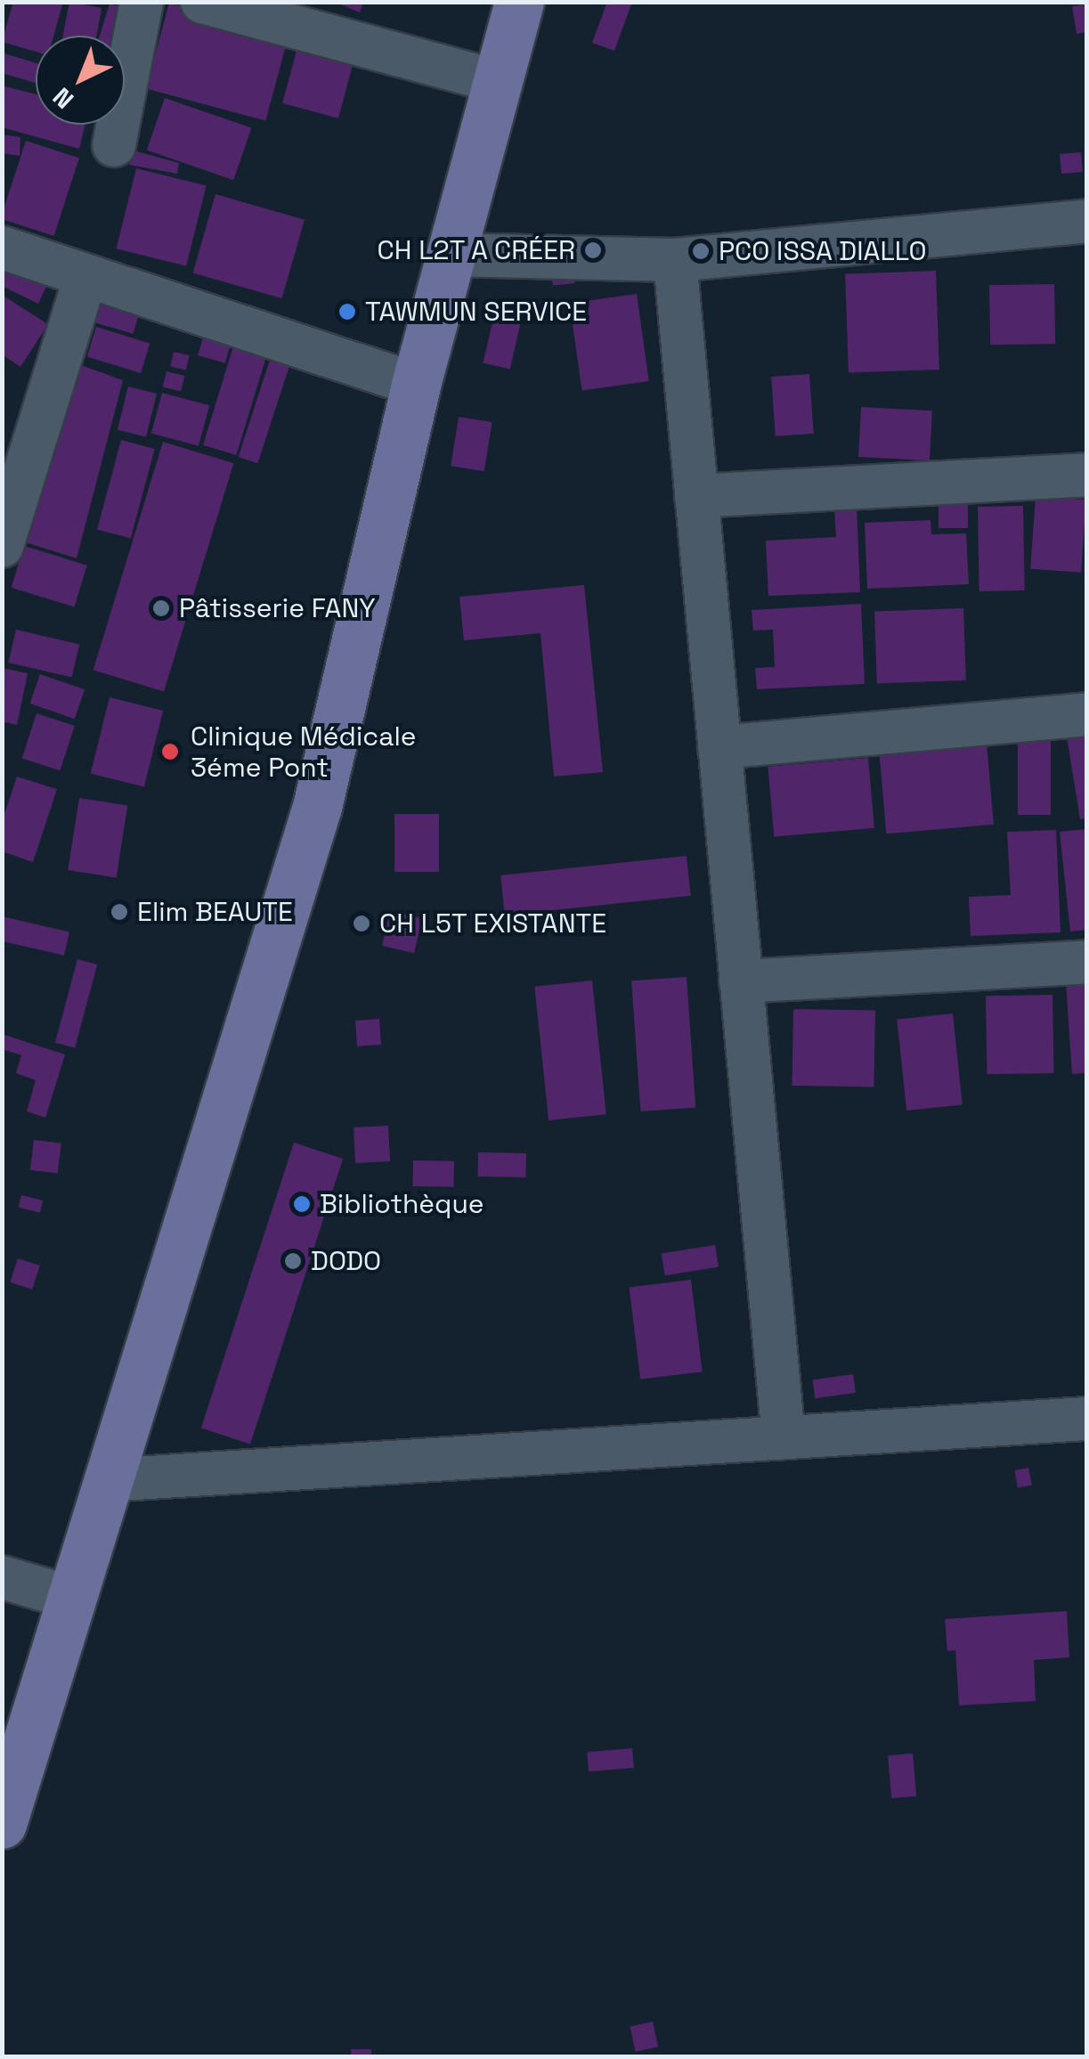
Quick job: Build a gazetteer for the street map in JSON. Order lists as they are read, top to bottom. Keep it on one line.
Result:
{"places":["CH L2T A CRÉER","PCO ISSA DIALLO","TAWMUN SERVICE","Pâtisserie FANY","Clinique Médicale 3éme Pont","Elim BEAUTE","CH L5T EXISTANTE","Bibliothèque","DODO"],"north":"bottom left"}
